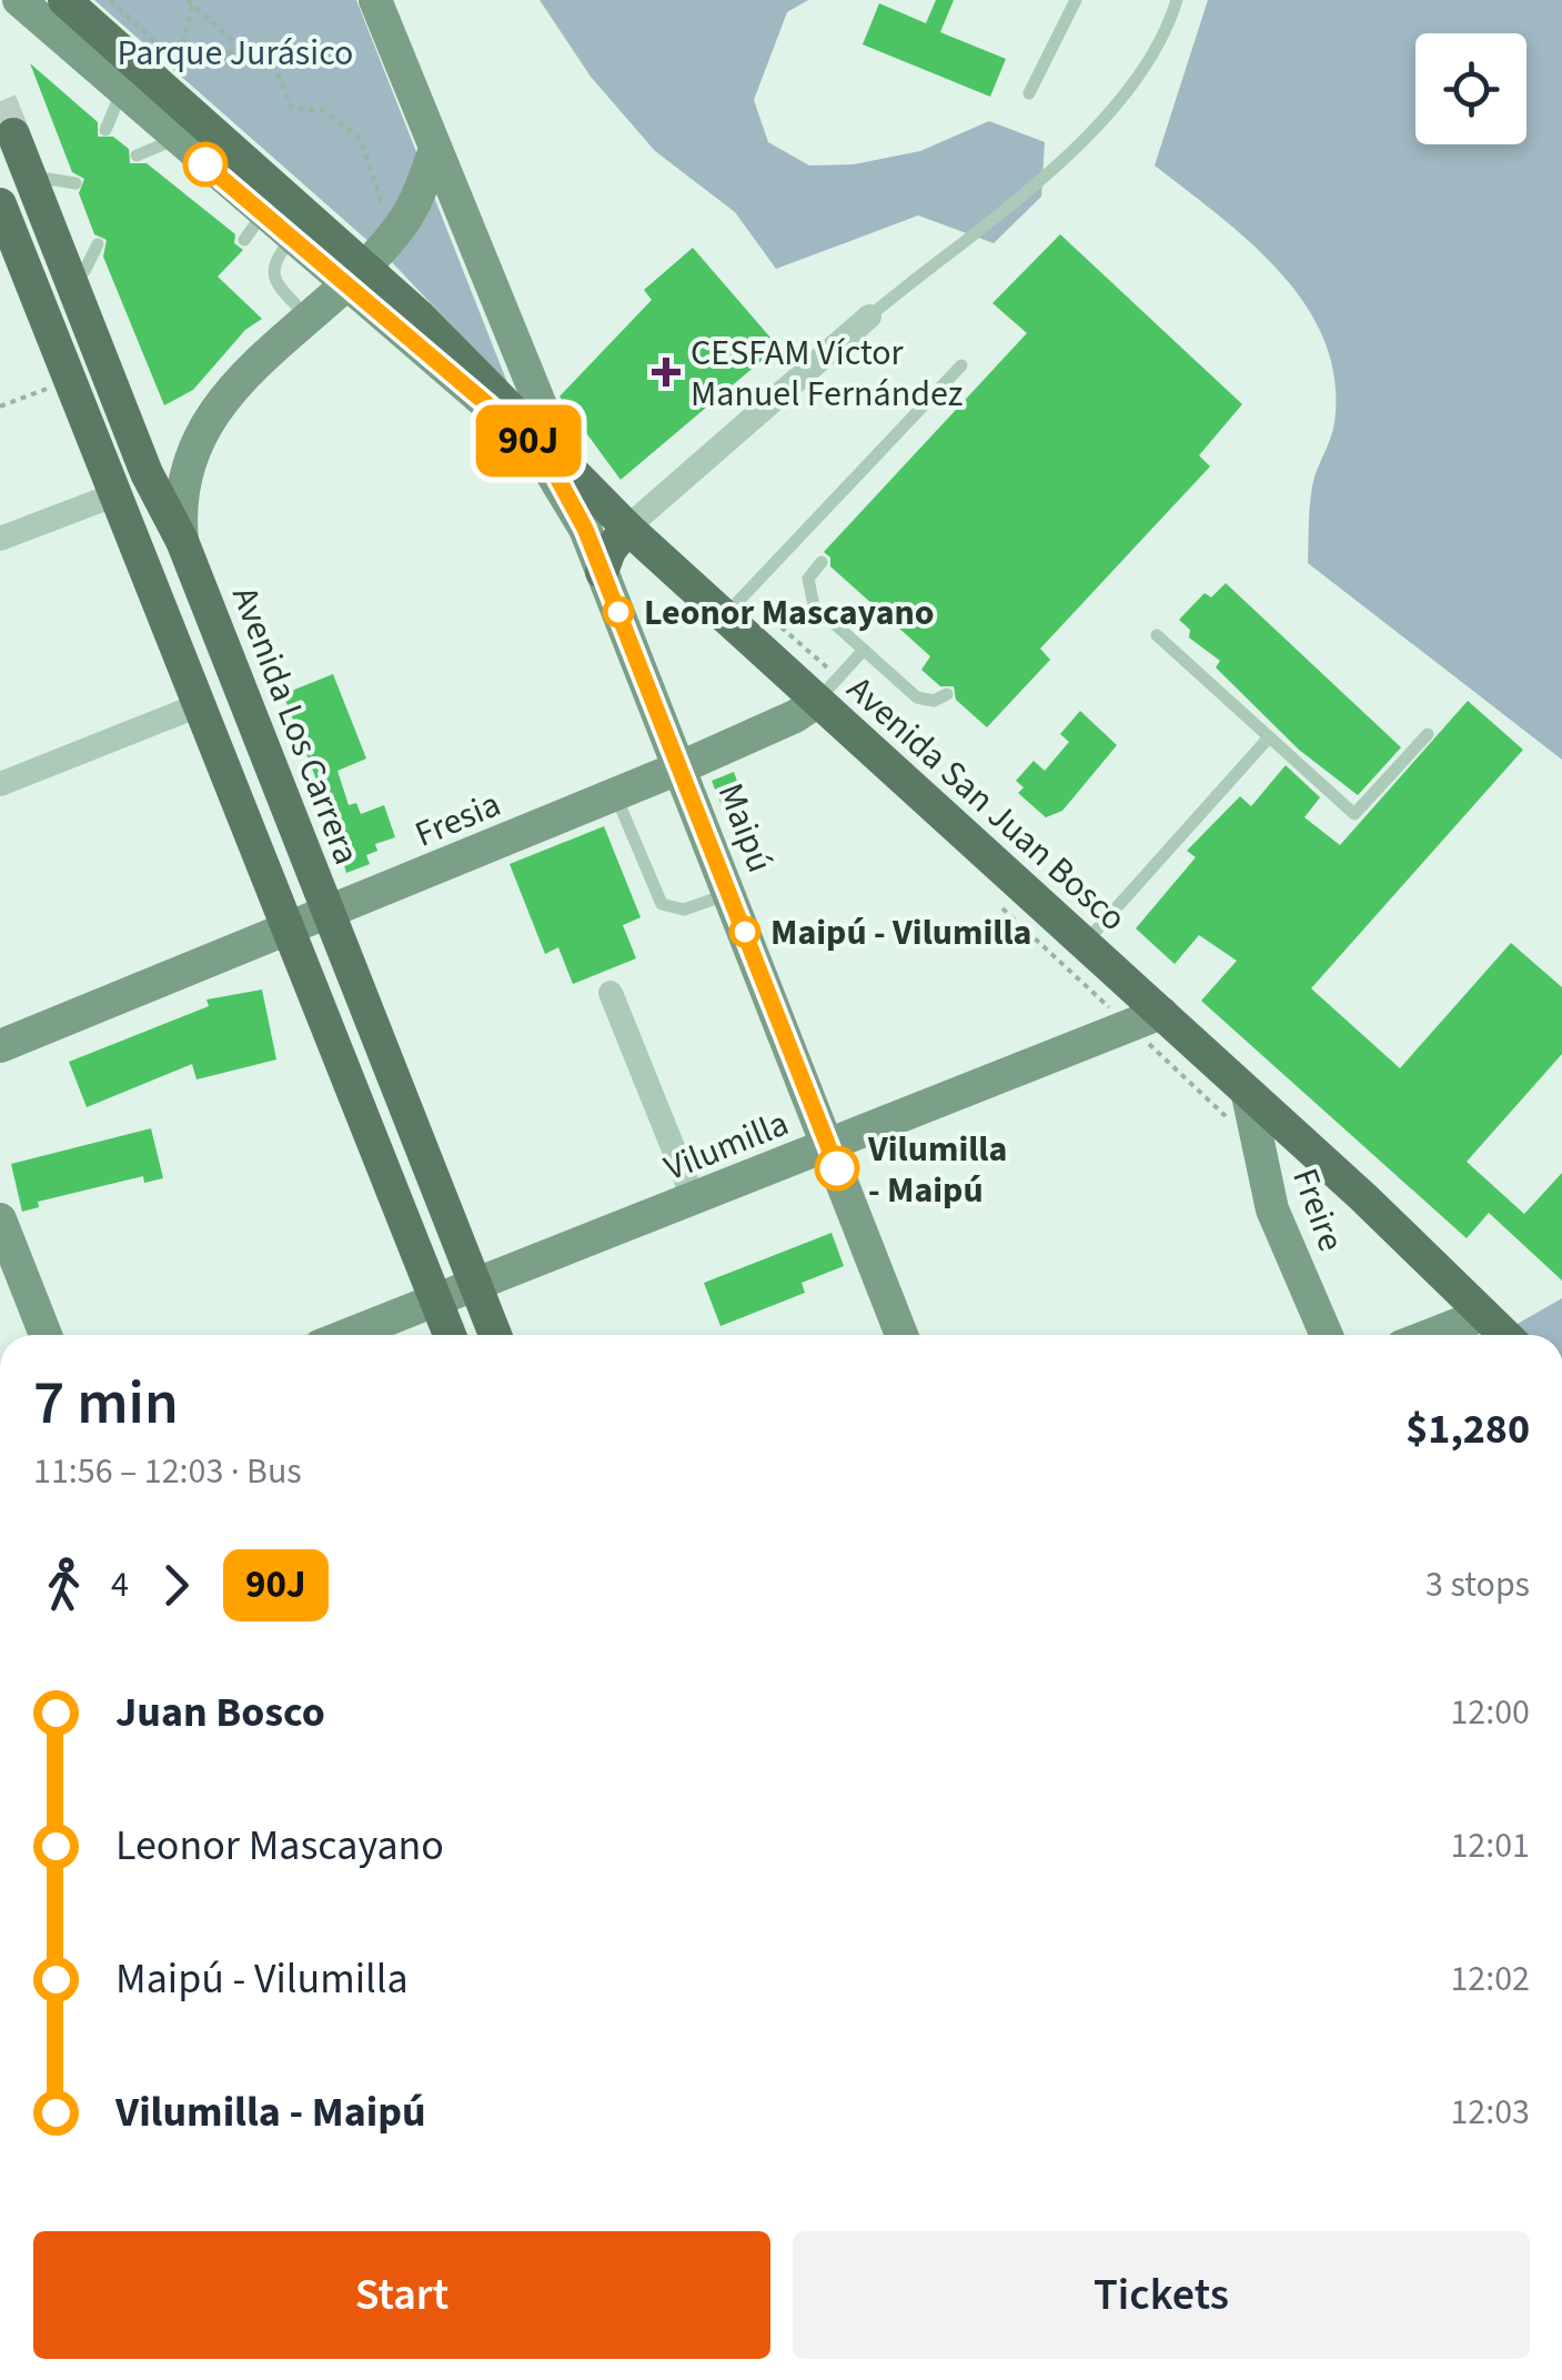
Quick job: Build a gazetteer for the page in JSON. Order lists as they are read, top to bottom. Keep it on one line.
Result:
{"streets":{"main road":["Avenida Los Carrera","Avenida San Juan Bosco","Fresia","Maipú","Vilumilla","Freire"]},"crossings":[["Avenida Los Carrera","Fresia"],["Avenida Los Carrera","Vilumilla"],["Avenida San Juan Bosco","Fresia"],["Avenida San Juan Bosco","Maipú"],["Avenida San Juan Bosco","Vilumilla"],["Avenida San Juan Bosco","Freire"],["Fresia","Maipú"],["Maipú","Vilumilla"]],"parks":["Parque Jurásico"],"places":{"health":["CESFAM Víctor Manuel Fernández"],"other":["Leonor Mascayano","Maipú - Vilumilla","Vilumilla - Maipú"]},"lines":["bus line 90J"],"page":{"on_map":"90J","heading":["7 min","11:56 – 12:03 · Bus","$1,280"],"legs":["4","90J","3 stops"],"list":[{"name":"Juan Bosco","value":"12:00"},{"name":"Leonor Mascayano","value":"12:01"},{"name":"Maipú - Vilumilla","value":"12:02"},{"name":"Vilumilla - Maipú","value":"12:03"}],"buttons":["Start","Tickets"]}}
